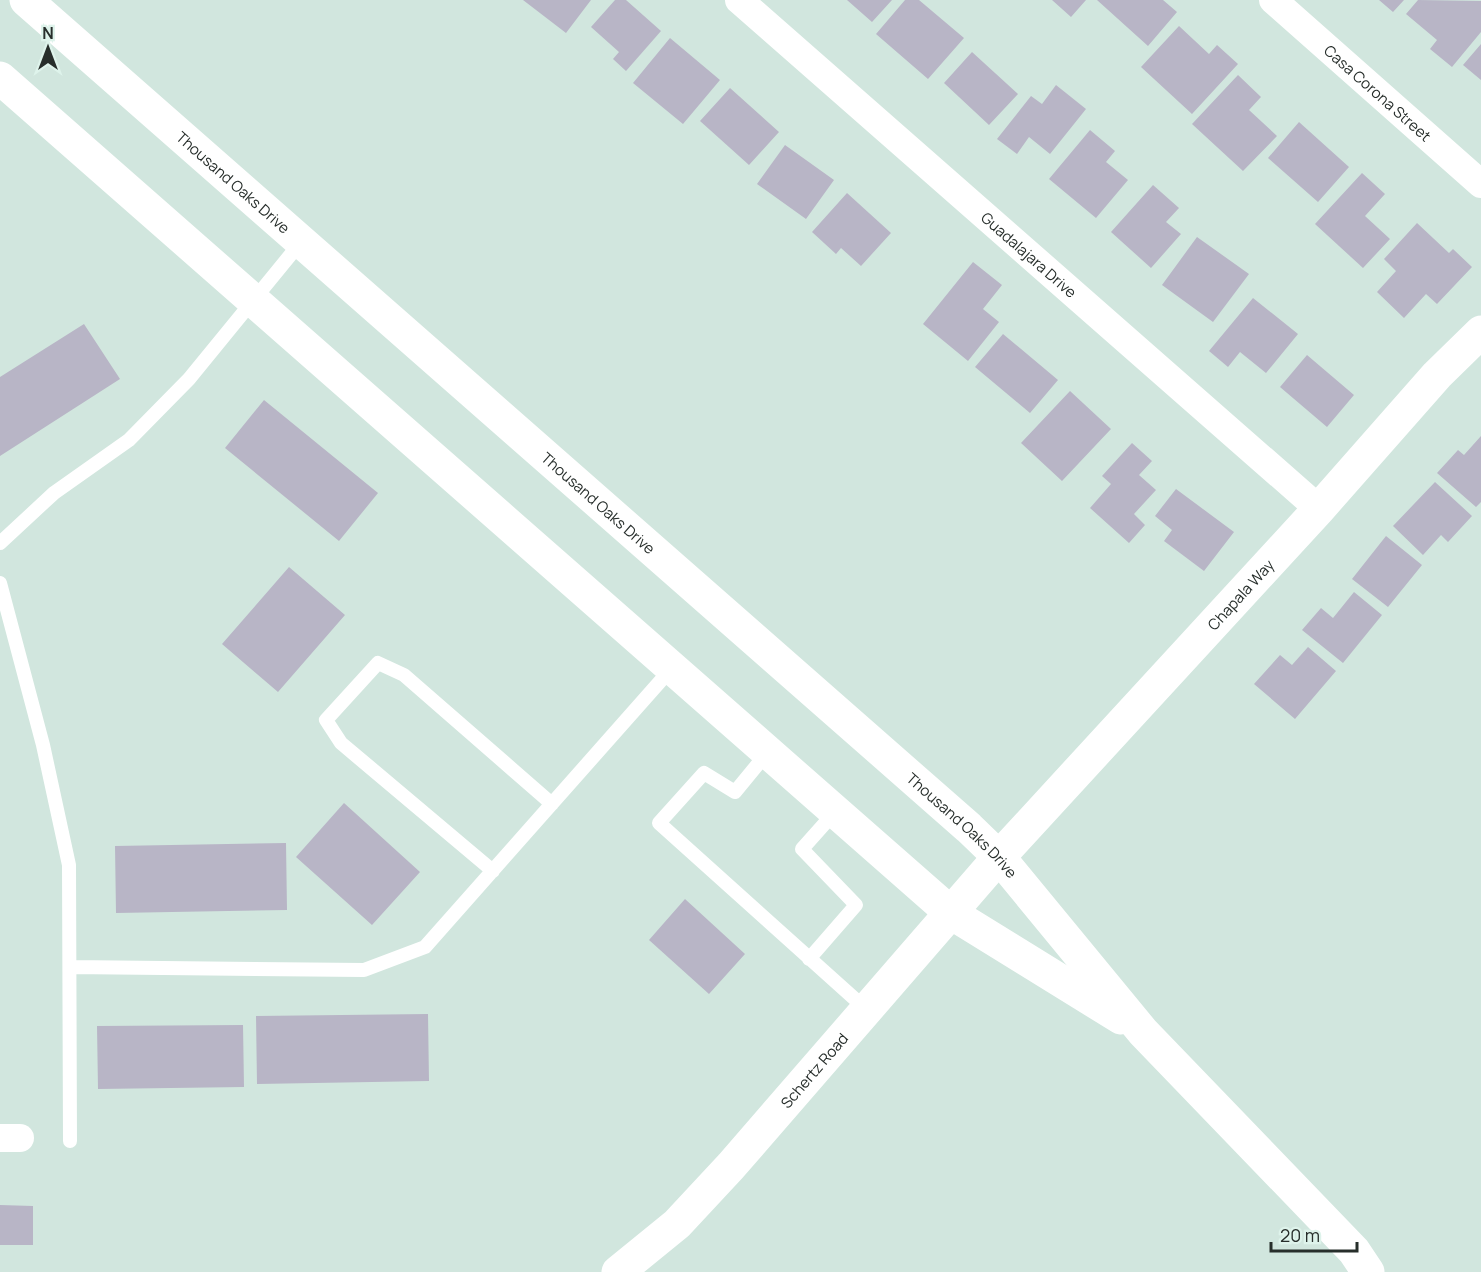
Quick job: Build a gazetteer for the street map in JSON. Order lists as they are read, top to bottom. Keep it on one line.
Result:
{"streets":{"main road":["Thousand Oaks Drive","Chapala Way","Schertz Road"],"street":["Casa Corona Street","Guadalajara Drive"]},"crossings":[["Thousand Oaks Drive","Chapala Way"],["Thousand Oaks Drive","Schertz Road"],["Guadalajara Drive","Chapala Way"],["Chapala Way","Schertz Road"]],"scale_bar":"20 m","north":"top"}
